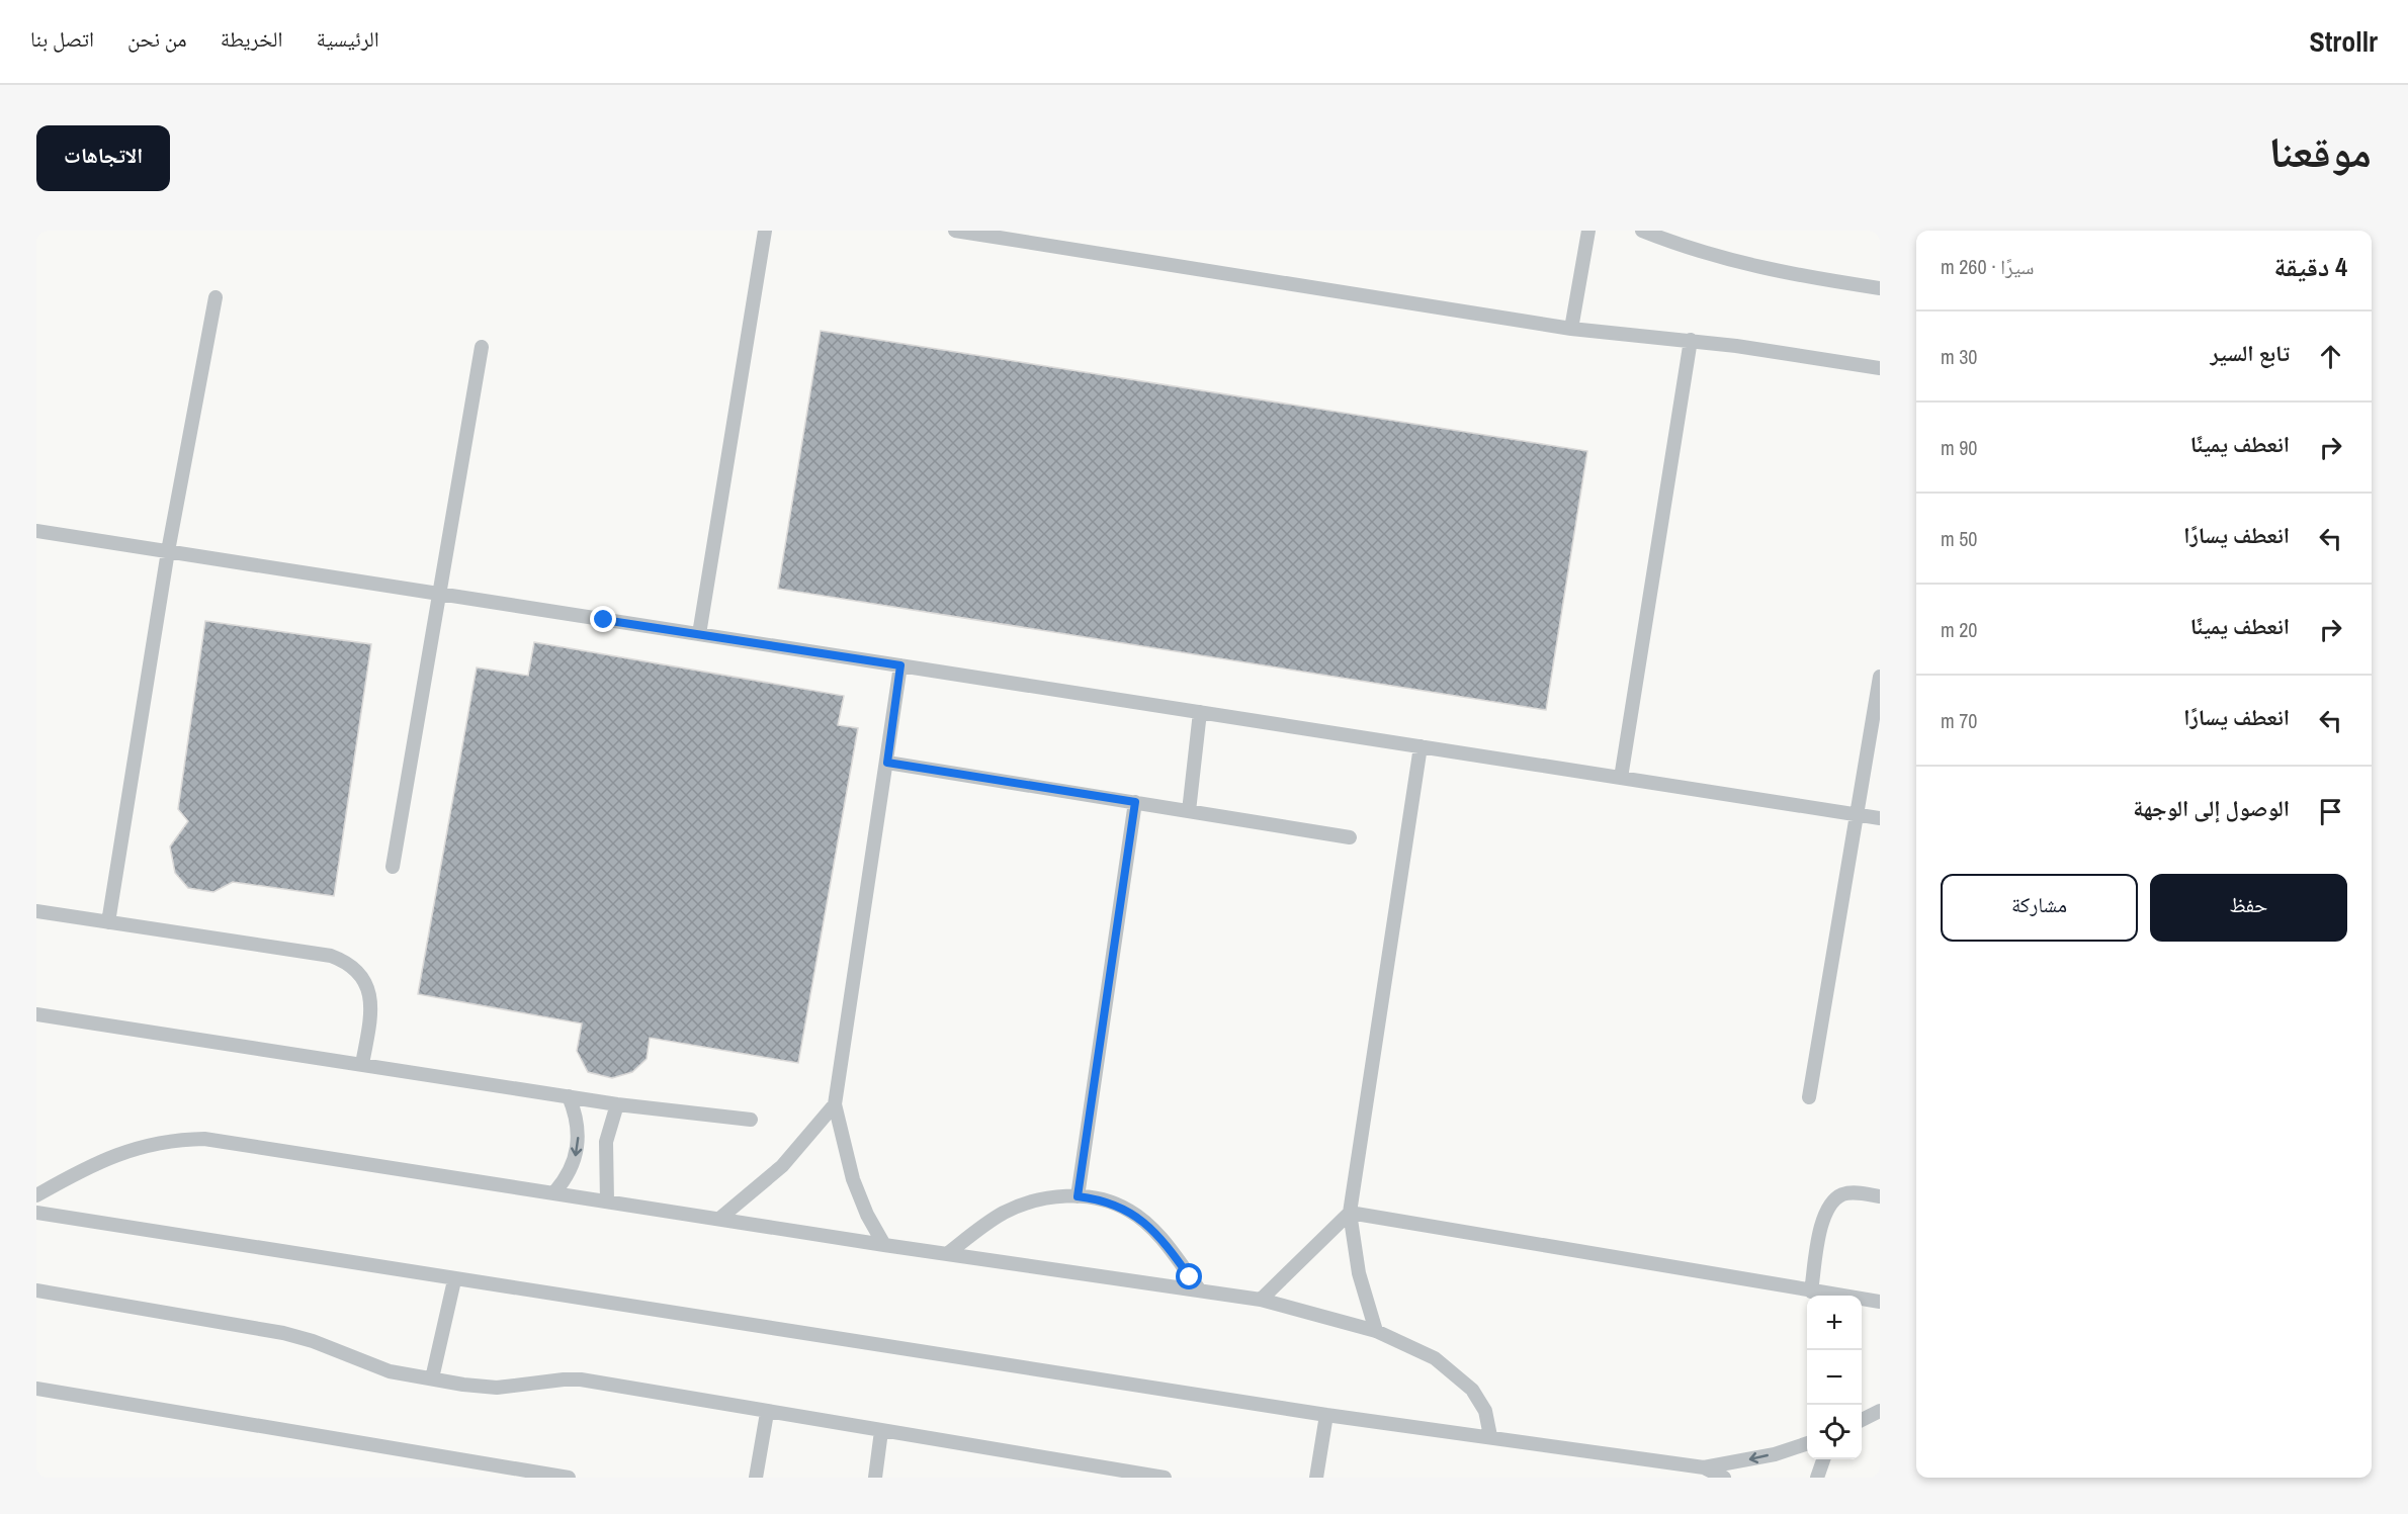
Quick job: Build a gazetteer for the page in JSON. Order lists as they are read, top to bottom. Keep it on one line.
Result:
{"page":{"header":"Strollr","nav":["الرئيسية","الخريطة","من نحن","اتصل بنا"],"title":"موقعنا","buttons":["الاتجاهات",["حفظ","مشاركة"]],"heading":["4 دقيقة","سيرًا · 260 m"],"list":[["تابع السير","30 m"],["انعطف يمينًا","90 m"],["انعطف يسارًا","50 m"],["انعطف يمينًا","20 m"],["انعطف يسارًا","70 m"],"الوصول إلى الوجهة"],"map_buttons":["+","−"]}}
